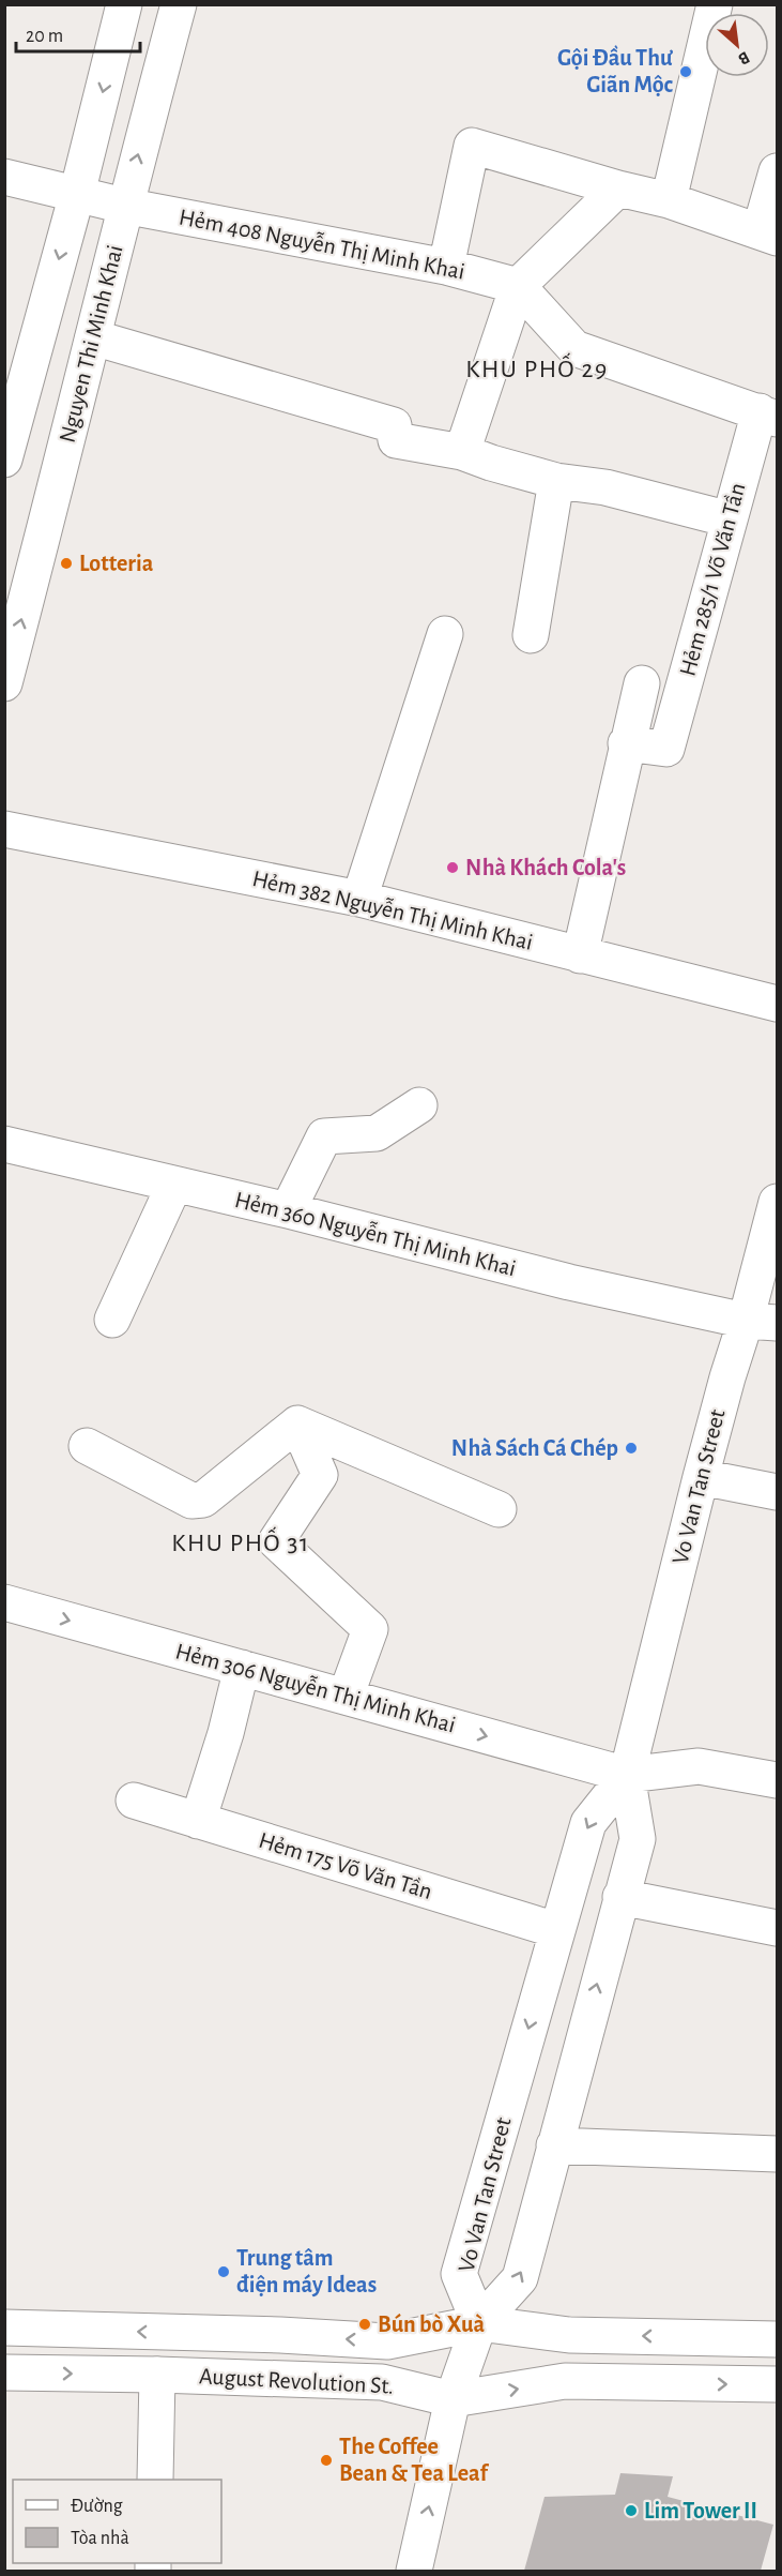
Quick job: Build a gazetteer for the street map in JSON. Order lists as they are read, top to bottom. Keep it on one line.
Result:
{"streets":{"street":["Hẻm 408 Nguyễn Thị Minh Khai","Nguyen Thi Minh Khai","Hẻm 285/1 Võ Văn Tần","Hẻm 382 Nguyễn Thị Minh Khai","Hẻm 360 Nguyễn Thị Minh Khai","Vo Van Tan Street","Hẻm 306 Nguyễn Thị Minh Khai","Hẻm 175 Võ Văn Tần","August Revolution St."]},"crossings":[["Hẻm 408 Nguyễn Thị Minh Khai","Nguyen Thi Minh Khai"],["Hẻm 360 Nguyễn Thị Minh Khai","Vo Van Tan Street"],["Vo Van Tan Street","Hẻm 306 Nguyễn Thị Minh Khai"],["Vo Van Tan Street","Hẻm 175 Võ Văn Tần"],["Vo Van Tan Street","August Revolution St."]],"one_way":["Hẻm 306 Nguyễn Thị Minh Khai"],"districts":["KHU PHỐ 29","KHU PHỐ 31"],"places":["Gội Đầu Thư Giãn Mộc","Lotteria","Nhà Khách Cola's","Nhà Sách Cá Chép","Trung tâm điện máy Ideas","Bún bò Xuà","The Coffee Bean & Tea Leaf","Lim Tower II"],"legend":["Đường","Tòa nhà"],"scale_bar":"20 m","north":"bottom right"}
